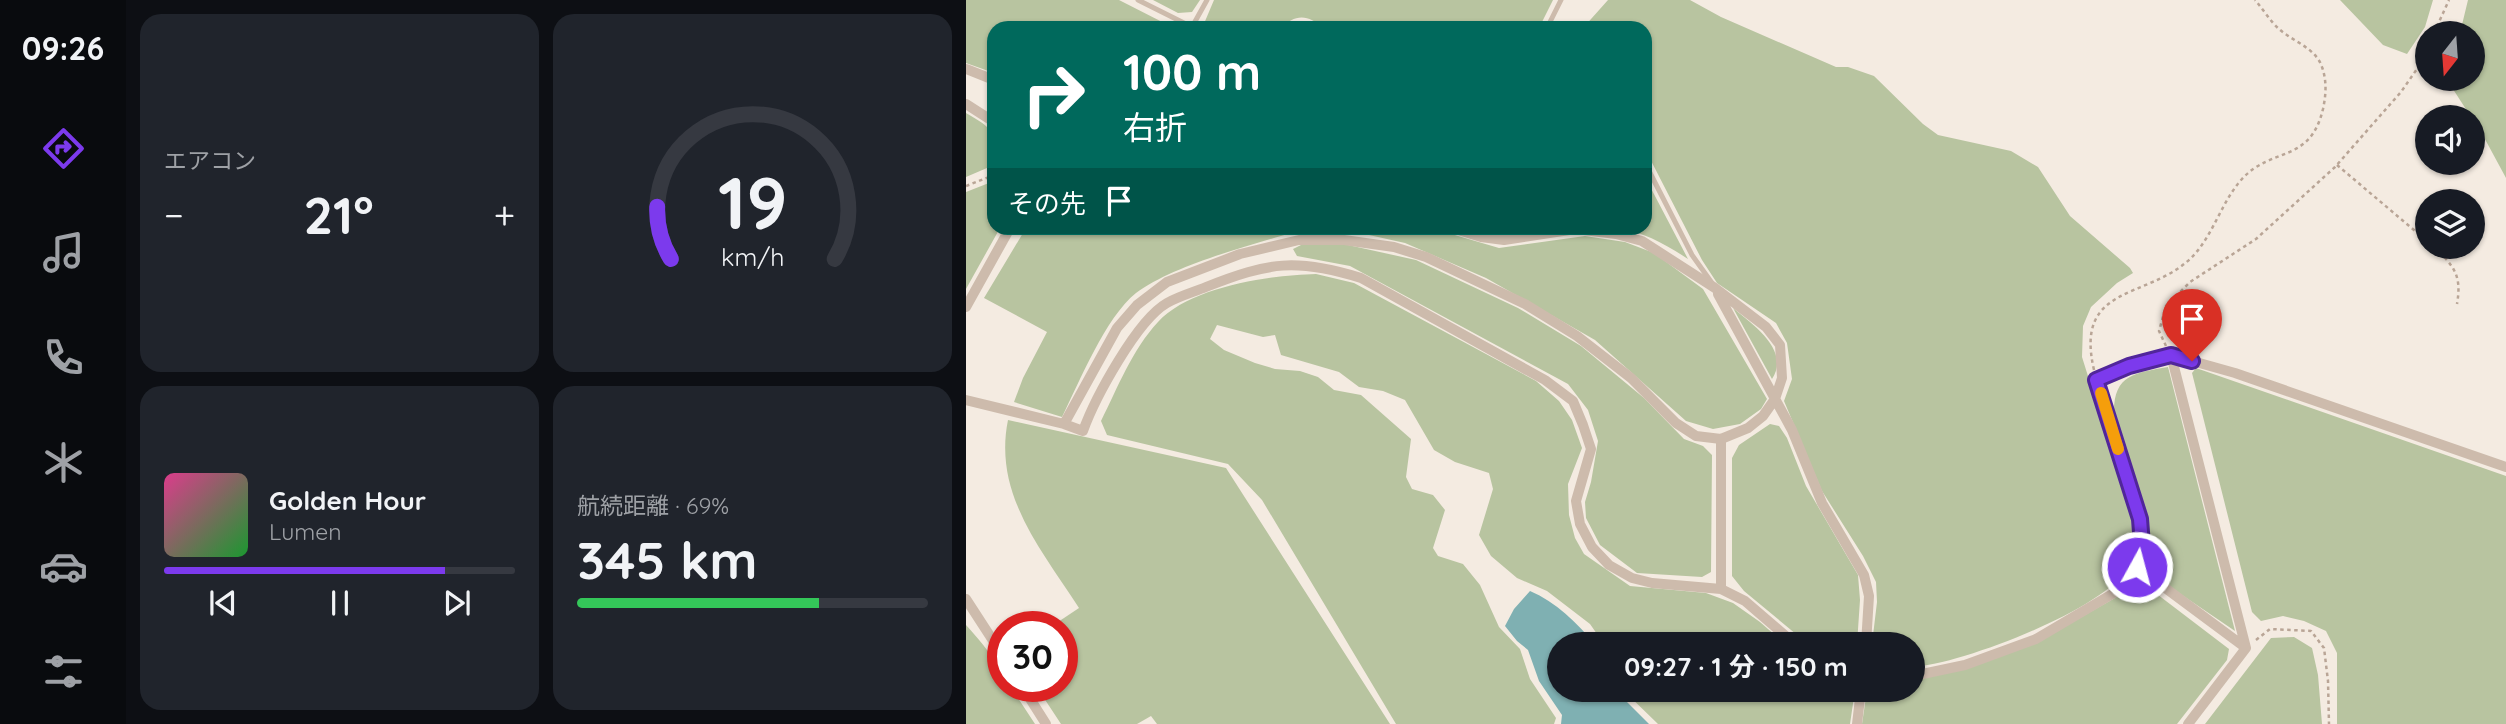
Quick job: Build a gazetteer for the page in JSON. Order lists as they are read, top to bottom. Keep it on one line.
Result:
{"north":"bottom","page":{"tabs":"09:26","tile":["エアコン",["航続距離 · 69%","345 km"]],"turn":["100 m","右折"],"then":"その先","heat":["−","21°","+"],"song":["Golden Hour","Lumen"],"limit":"30","trip":"09:27 · 1 分 · 150 m","gauge":["19","km/h"]}}
